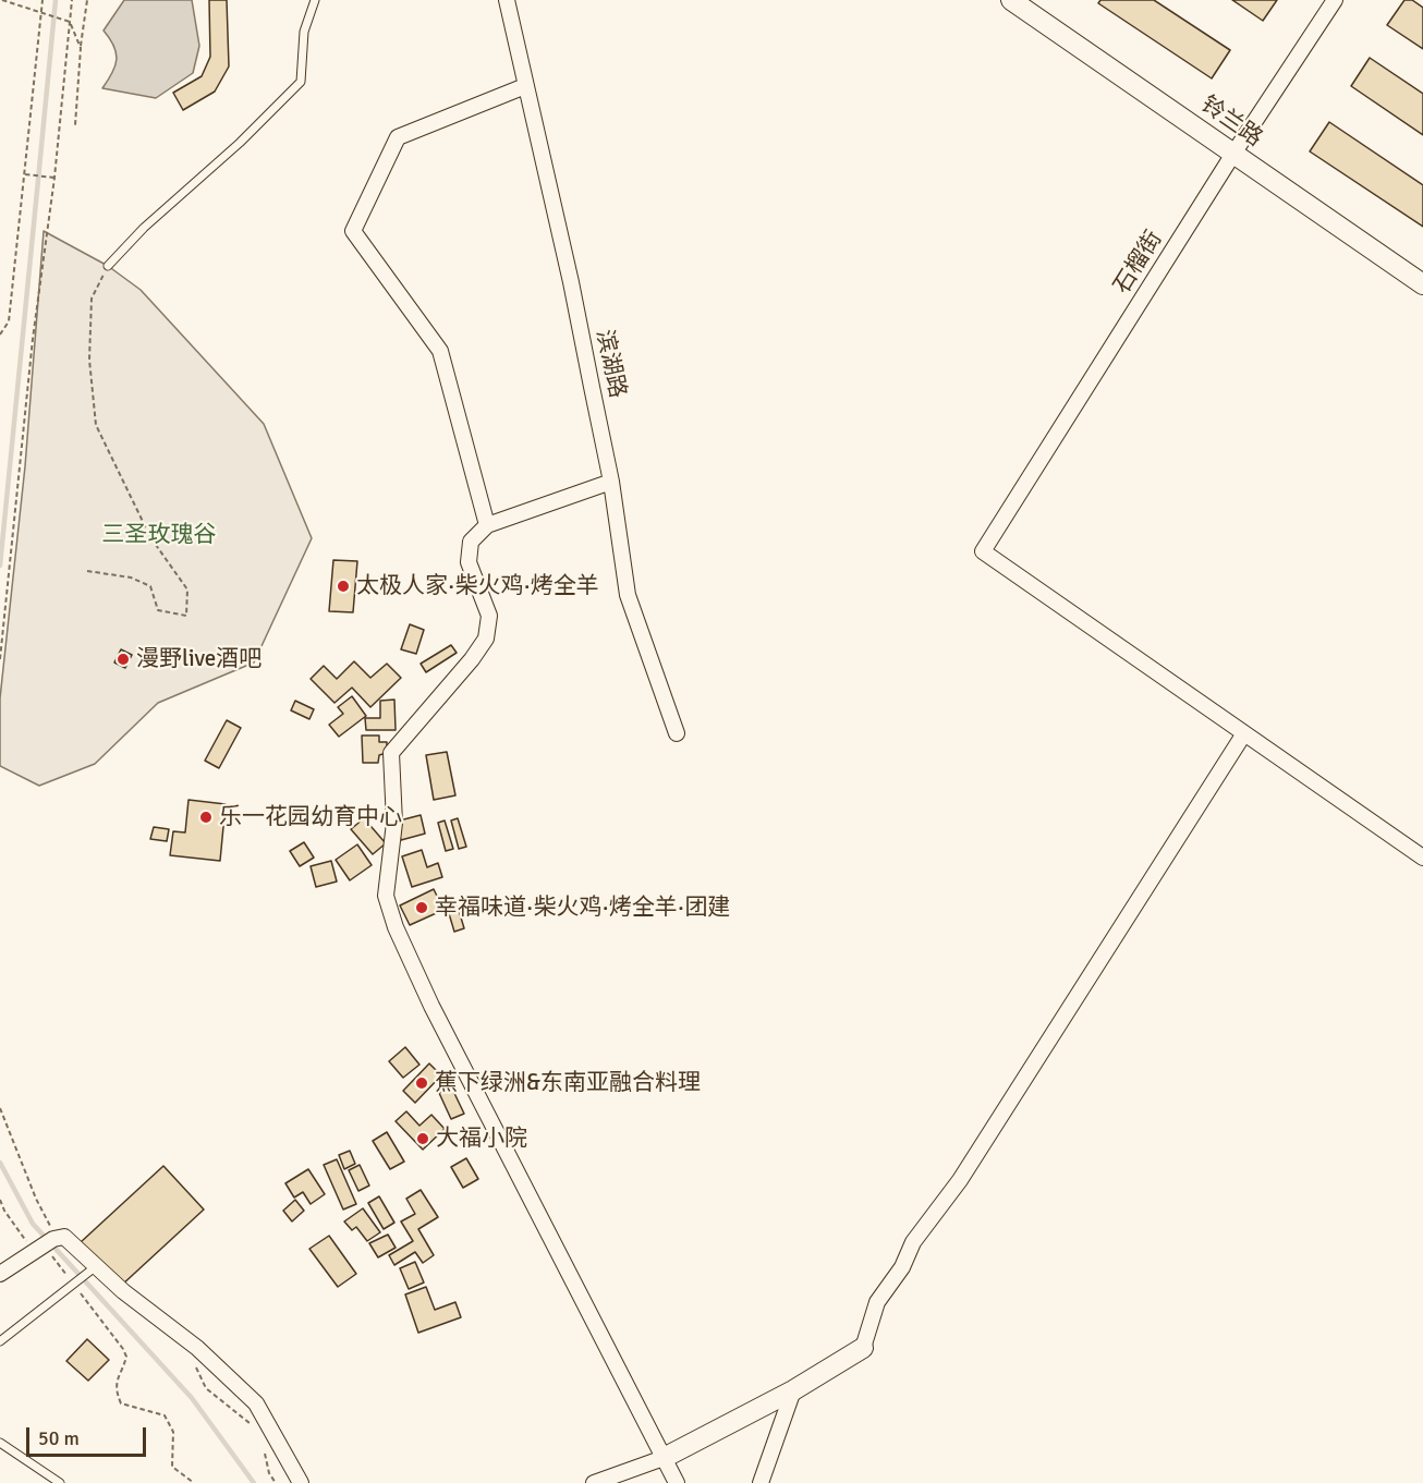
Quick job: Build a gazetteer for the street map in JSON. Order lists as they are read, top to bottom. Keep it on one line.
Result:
{"streets":{"street":["铃兰路","石榴街","滨湖路"]},"crossings":[["铃兰路","石榴街"]],"parks":["三圣玫瑰谷"],"places":["太极人家·柴火鸡·烤全羊","漫野live酒吧","乐一花园幼育中心","幸福味道·柴火鸡·烤全羊·团建","蕉下绿洲&东南亚融合料理","大福小院"],"scale_bar":"50 m"}
